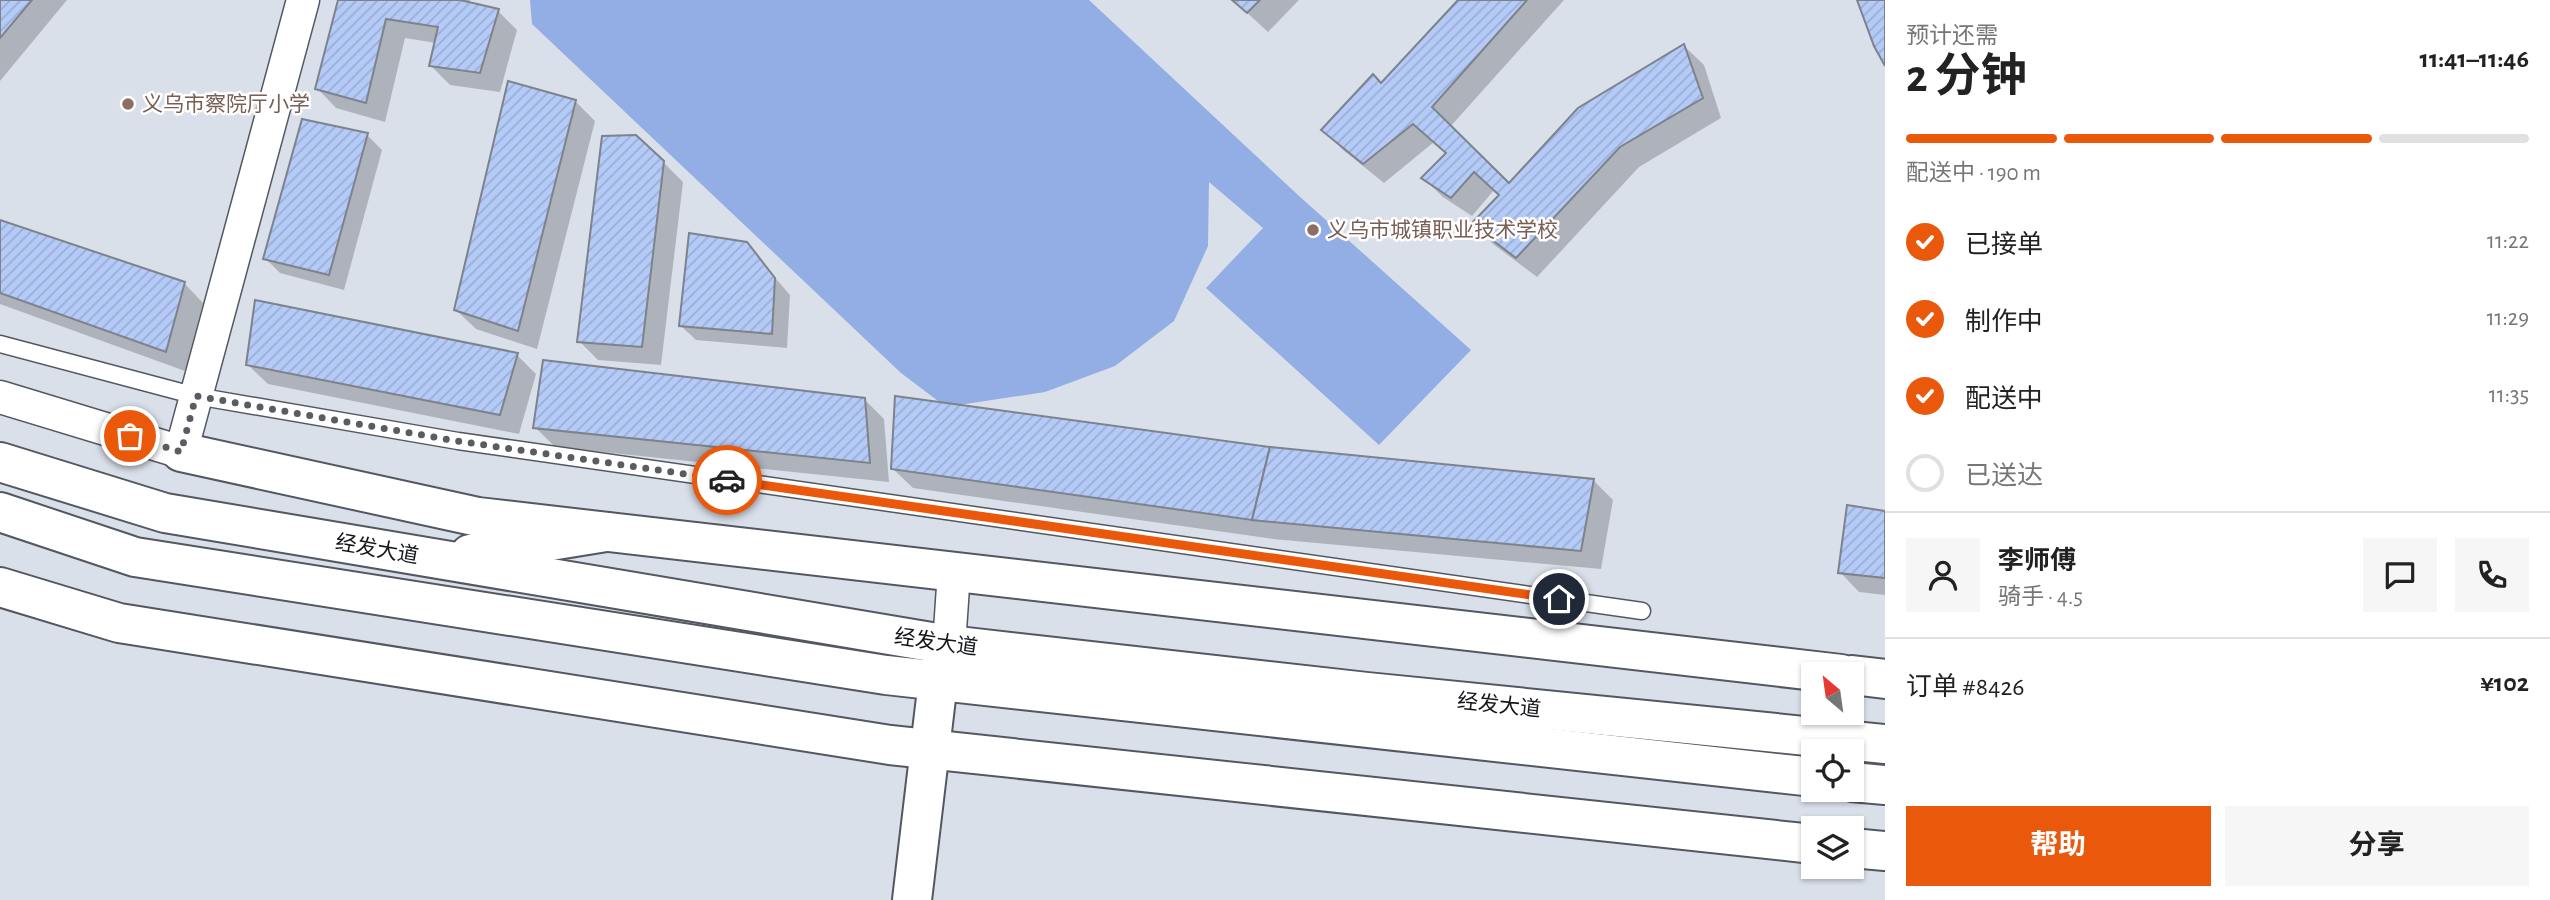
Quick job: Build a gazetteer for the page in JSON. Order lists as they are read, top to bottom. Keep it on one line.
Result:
{"streets":{"main road":["经发大道"]},"places":["义乌市察院厅小学","义乌市城镇职业技术学校"],"north":"top left","page":{"heading":["2 分钟","预计还需","11:41–11:46"],"panel":["李师傅","骑手 · 4.5","订单 #8426","¥102"],"bar":"配送中 · 190 m","list":[["已接单","11:22"],["制作中","11:29"],["配送中","11:35"],"已送达"],"buttons":["帮助","分享"]}}
